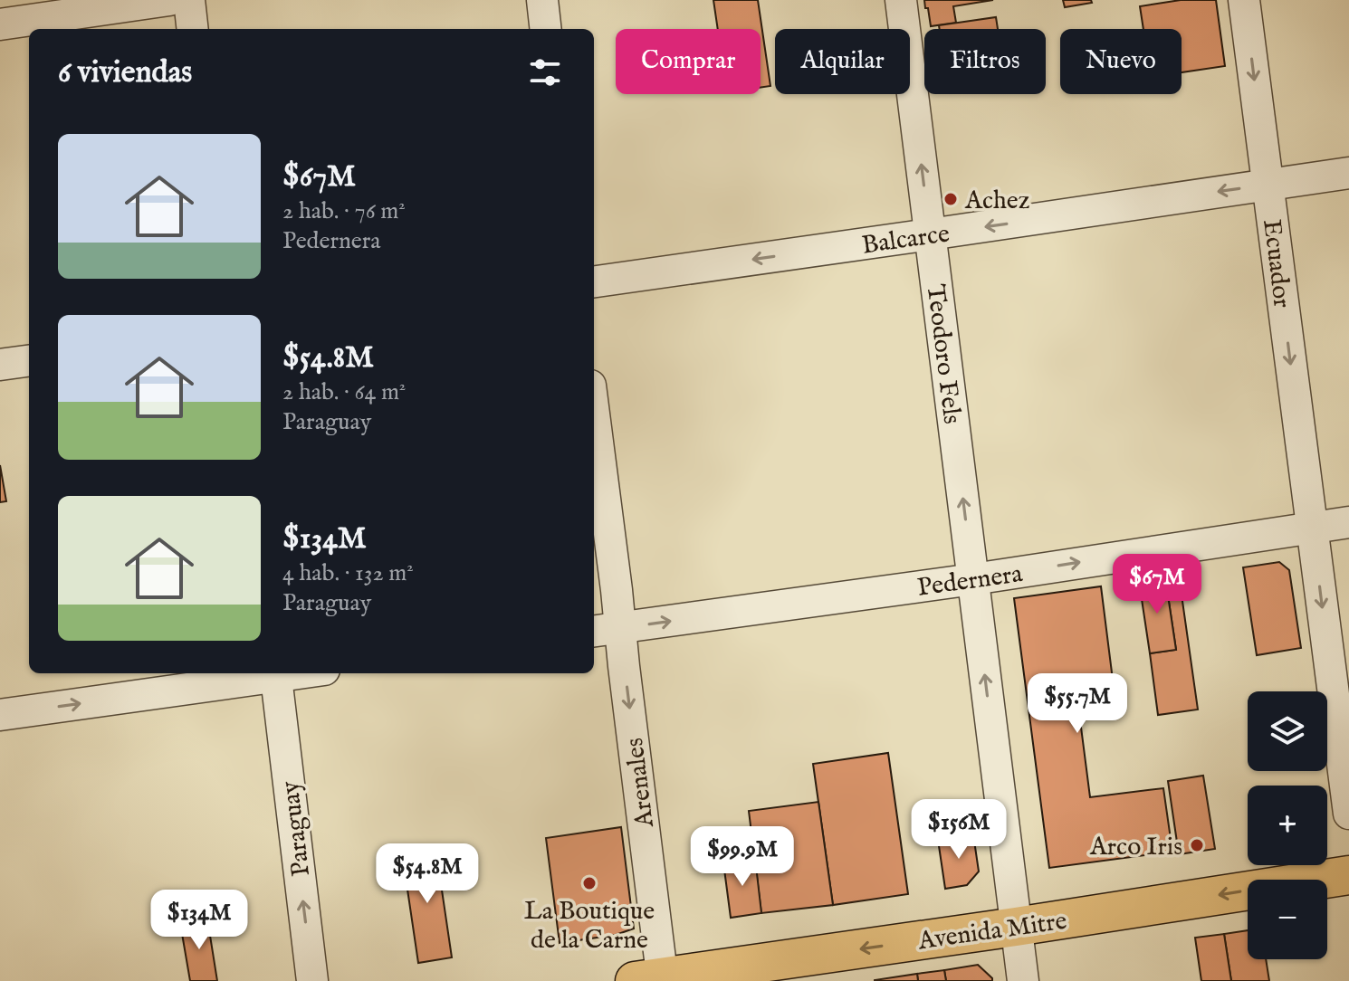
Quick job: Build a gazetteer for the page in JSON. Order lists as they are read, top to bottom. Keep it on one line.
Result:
{"streets":{"main road":["Avenida Mitre"],"street":["Balcarce","Ecuador","Teodoro Fels","Pedernera","Arenales","Paraguay"]},"crossings":[["Balcarce","Ecuador"],["Balcarce","Teodoro Fels"],["Ecuador","Pedernera"],["Teodoro Fels","Pedernera"],["Teodoro Fels","Avenida Mitre"],["Pedernera","Arenales"],["Arenales","Avenida Mitre"]],"one_way":["Balcarce","Ecuador","Teodoro Fels","Pedernera","Arenales","Paraguay","Avenida Mitre"],"places":["Achez","Arco Iris","La Boutique de la Carne"],"page":{"chip":["Comprar","Alquilar","Filtros","Nuevo"],"heading":"6 viviendas","list":[{"name":"$67M","note":"2 hab. · 76 m² · Pedernera"},{"name":"$54.8M","note":"2 hab. · 64 m² · Paraguay"},{"name":"$134M","note":"4 hab. · 132 m² · Paraguay"}],"price":["$67M","$55.7M","$156M","$99.9M","$54.8M","$134M"],"map_buttons":["+","−"]}}
